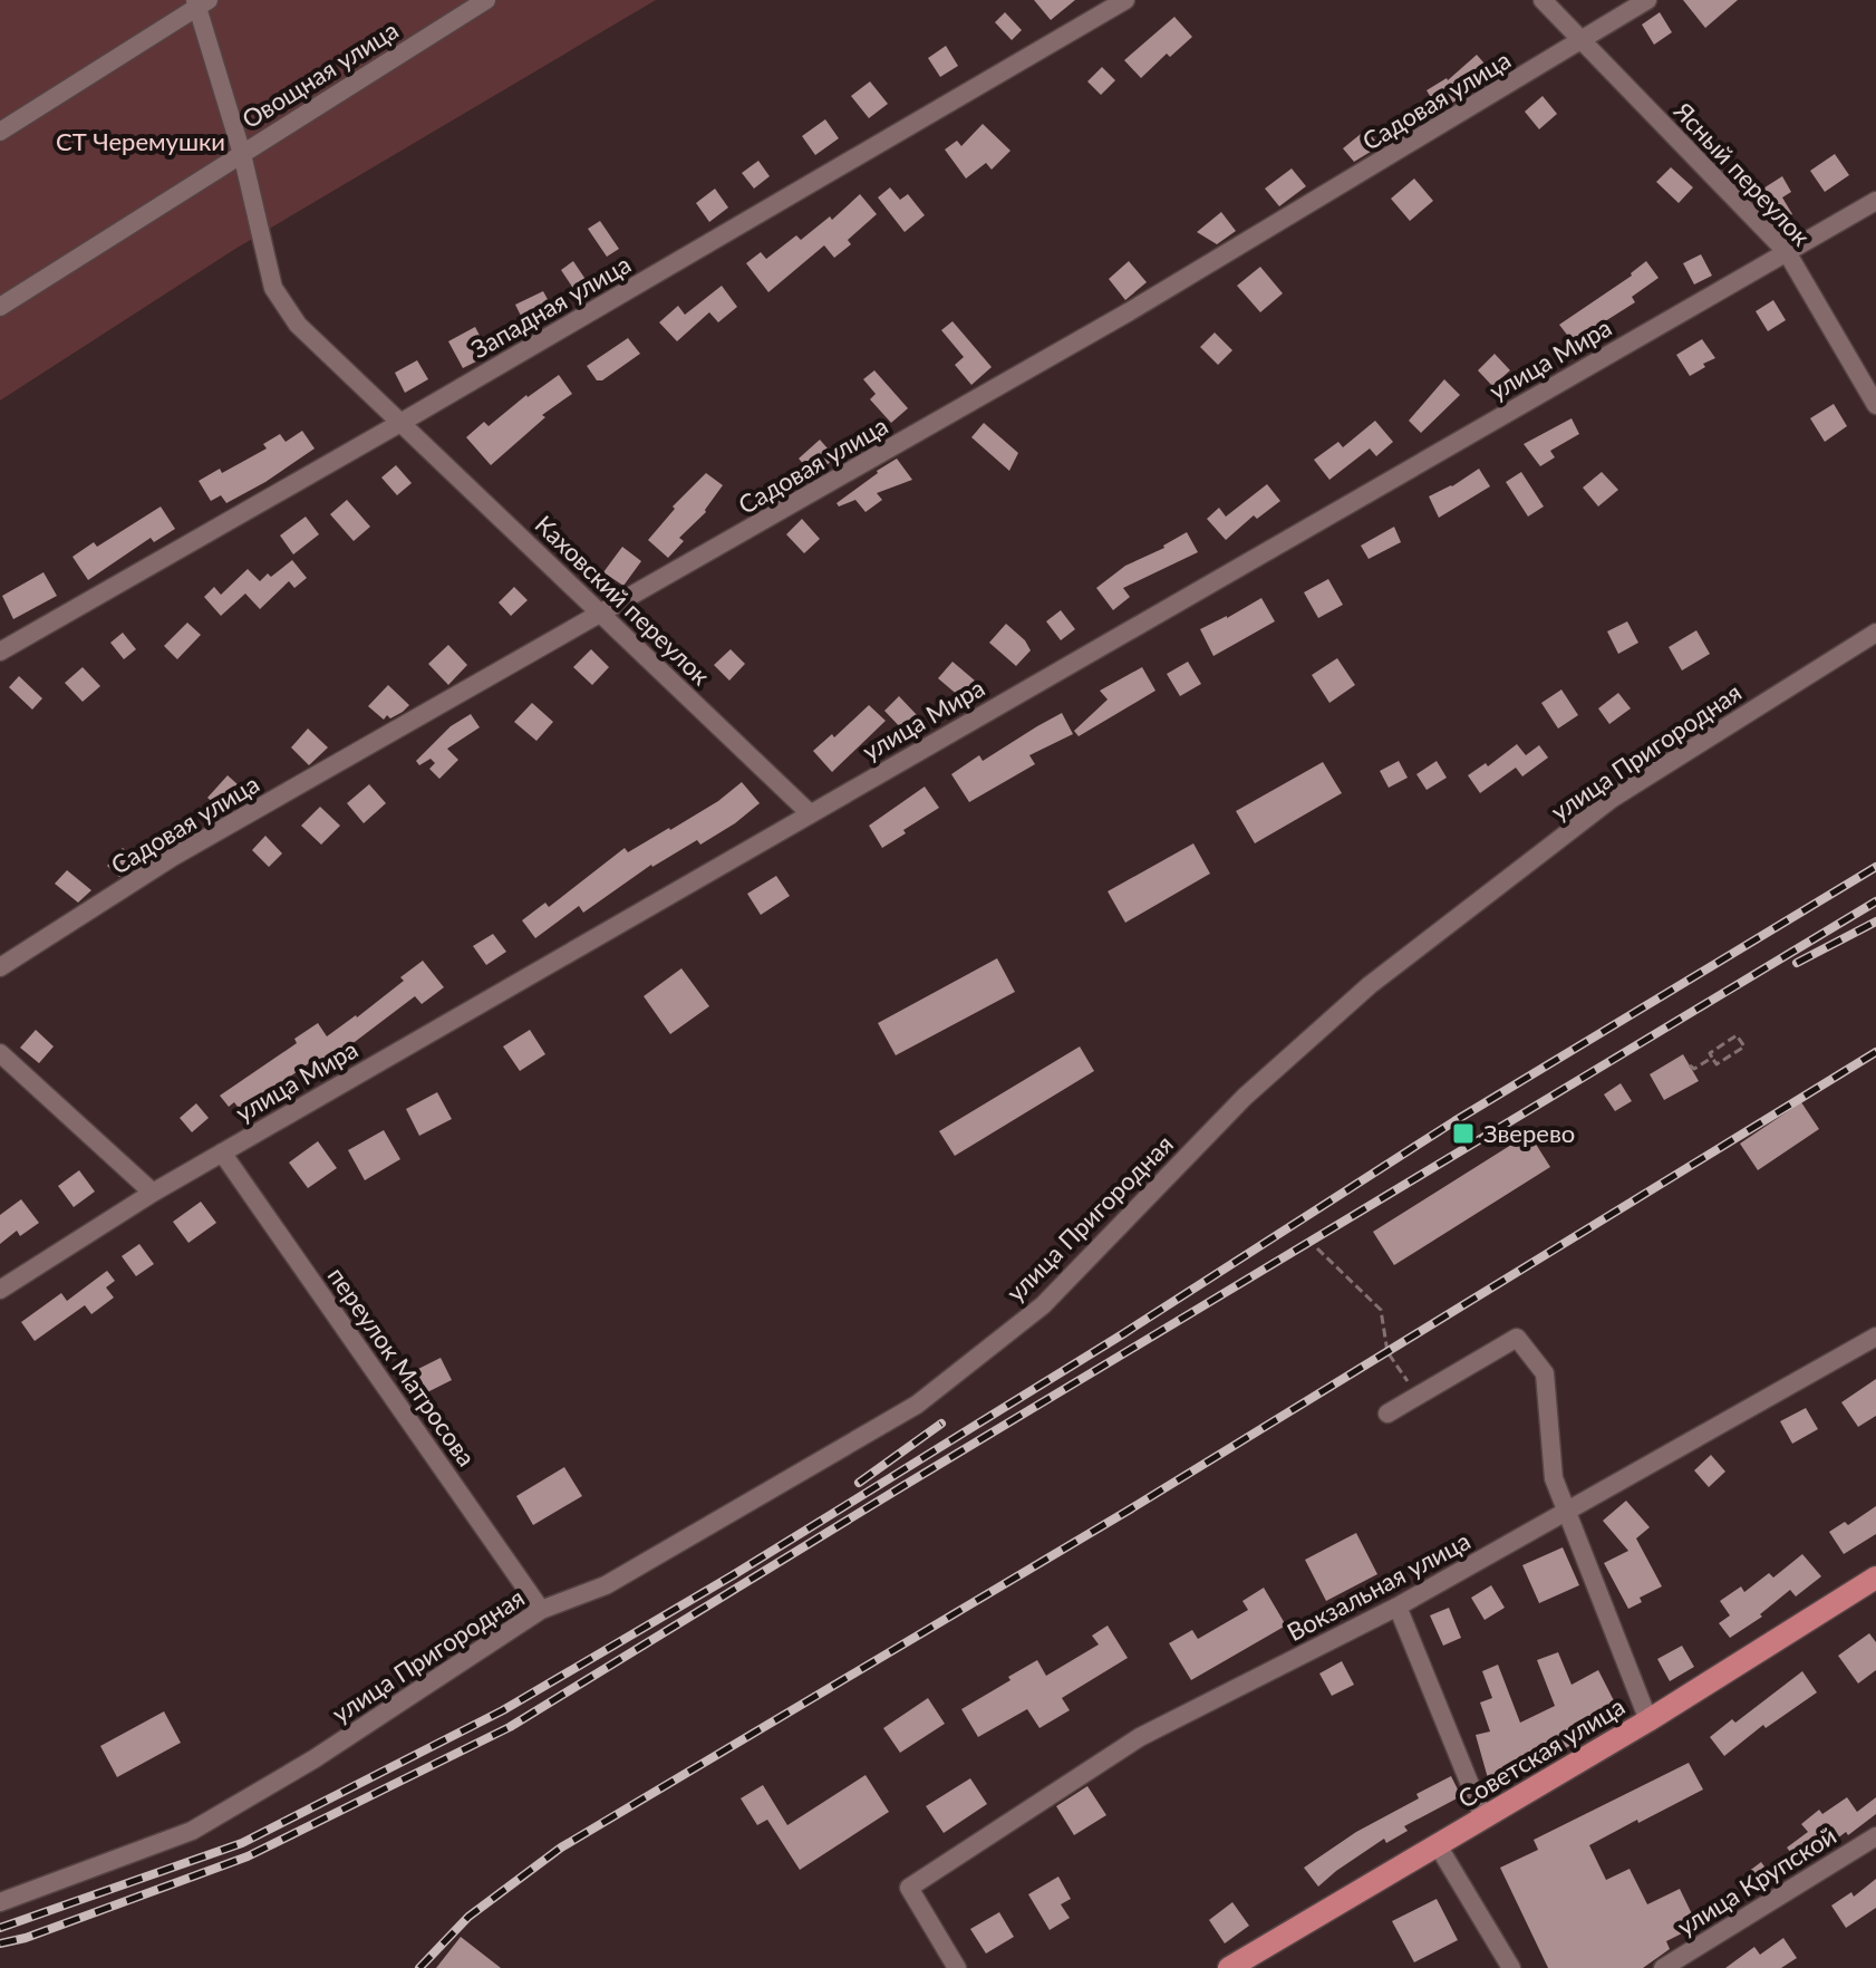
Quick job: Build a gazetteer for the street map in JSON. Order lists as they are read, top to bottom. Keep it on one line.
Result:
{"streets":{"main road":["Советская улица"],"street":["Овощная улица","Садовая улица","Ясный переулок","Западная улица","улица Мира","Каховский переулок","улица Пригородная","переулок Матросова","Вокзальная улица","улица Крупской"]},"crossings":[["Овощная улица","Каховский переулок"],["Садовая улица","Ясный переулок"],["Садовая улица","Каховский переулок"],["Ясный переулок","улица Мира"],["Западная улица","Каховский переулок"],["улица Мира","Каховский переулок"],["улица Мира","переулок Матросова"],["улица Пригородная","переулок Матросова"]],"parks":["СТ Черемушки"],"places":{"transit":["Зверево"]}}
